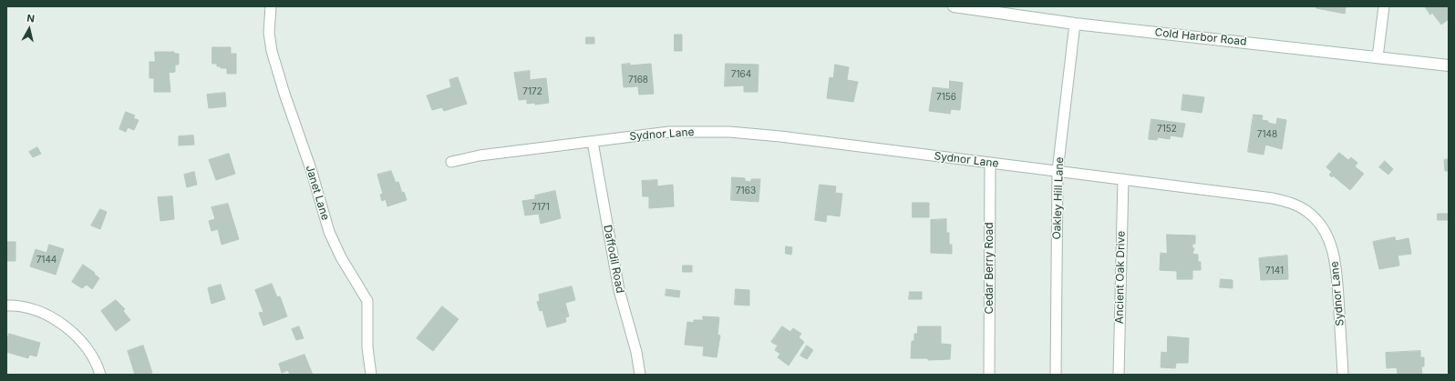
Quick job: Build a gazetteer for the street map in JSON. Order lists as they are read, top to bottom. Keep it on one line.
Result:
{"streets":{"main road":["Cold Harbor Road"],"street":["Sydnor Lane","Janet Lane","Oakley Hill Lane","Daffodil Road","Cedar Berry Road","Ancient Oak Drive"]},"crossings":[["Cold Harbor Road","Oakley Hill Lane"],["Sydnor Lane","Oakley Hill Lane"],["Sydnor Lane","Daffodil Road"],["Sydnor Lane","Cedar Berry Road"],["Sydnor Lane","Ancient Oak Drive"]],"house_numbers":["7164","7168","7172","7156","7152","7148","7163","7171","7144","7141"],"north":"top"}
